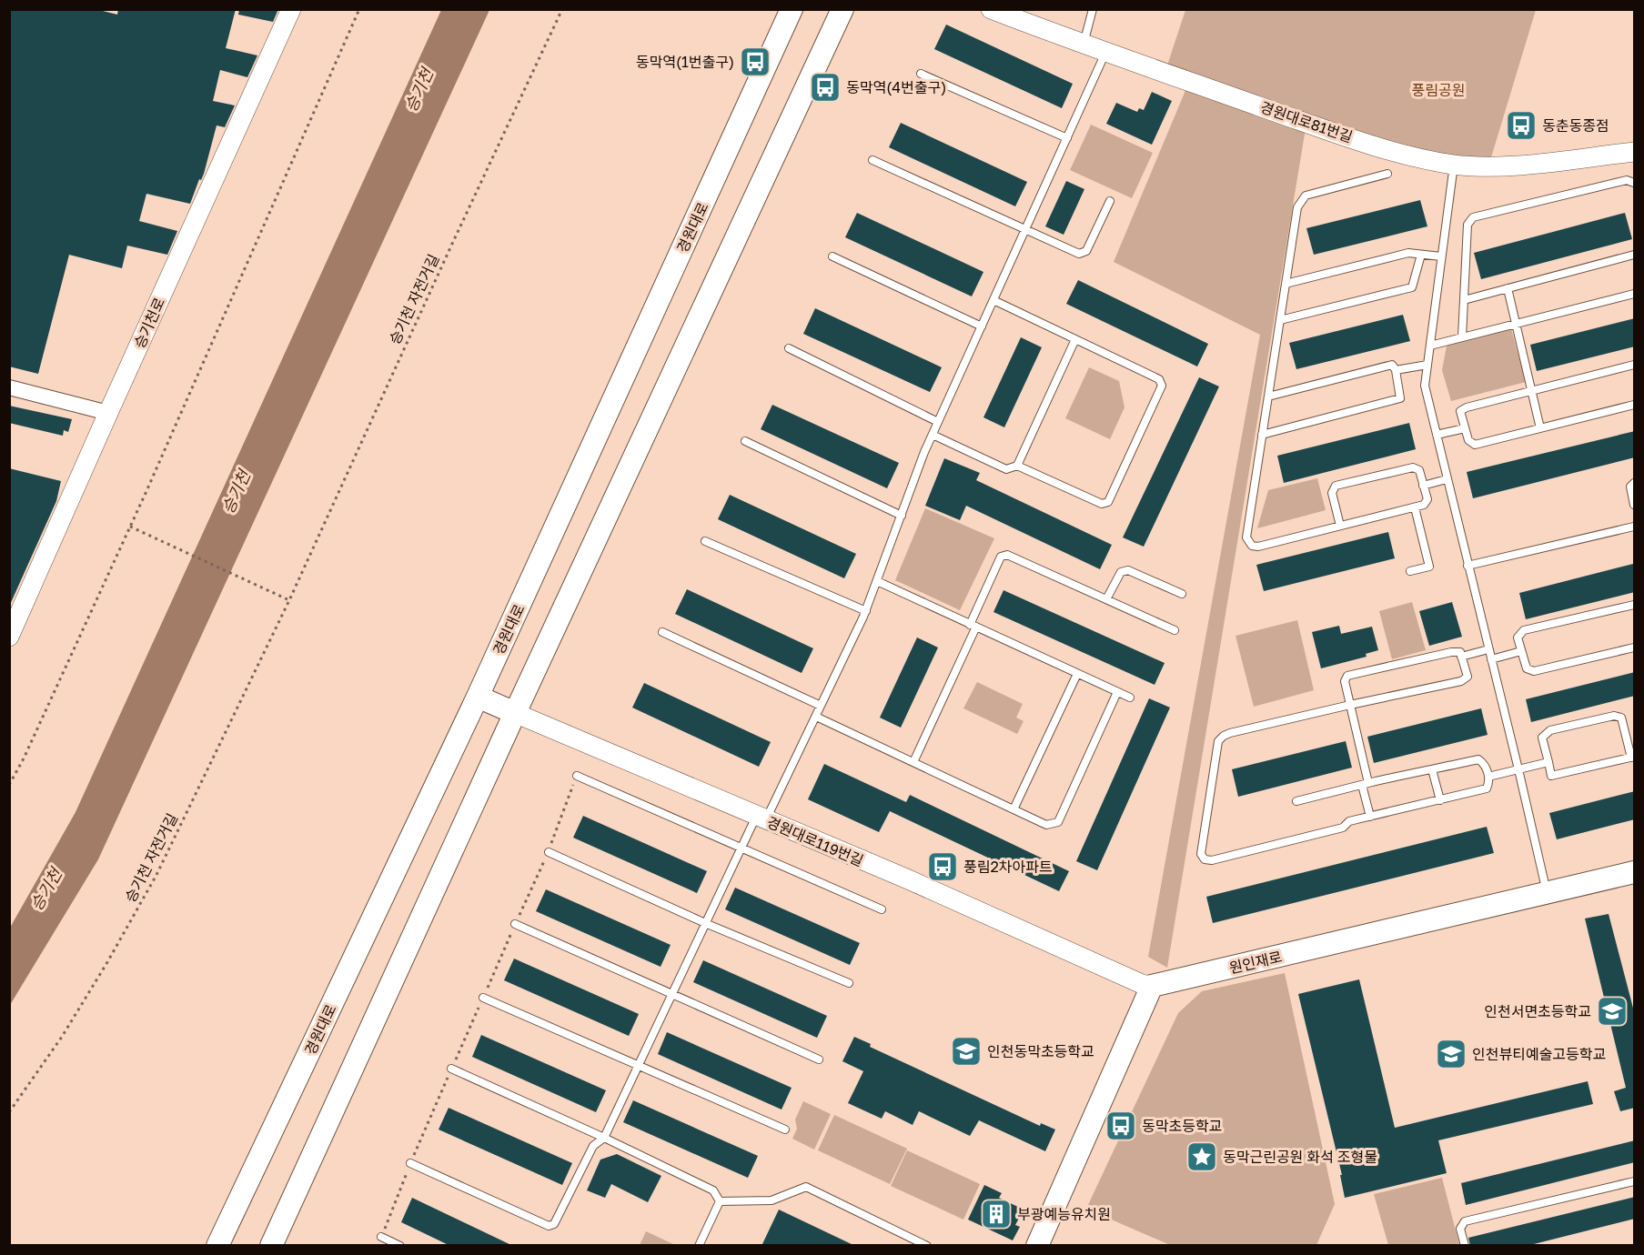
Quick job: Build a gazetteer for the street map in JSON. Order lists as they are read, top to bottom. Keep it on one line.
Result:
{"streets":{"main road":["경원대로","경원대로119번길","원인재로"],"street":["경원대로81번길","승기천로"],"path":["승기천 자전거길"]},"crossings":[["경원대로","경원대로119번길"],["경원대로119번길","원인재로"]],"water":["승기천"],"parks":["풍림공원"],"places":{"bus stop":["동막역(1번출구)","동막역(4번출구)","동춘동종점","풍림2차아파트","동막초등학교"],"school or university":["인천서면초등학교","인천동막초등학교","인천뷰티예술고등학교"],"place":["동막근린공원 화석 조형물"],"building":["부광예능유치원"]}}
